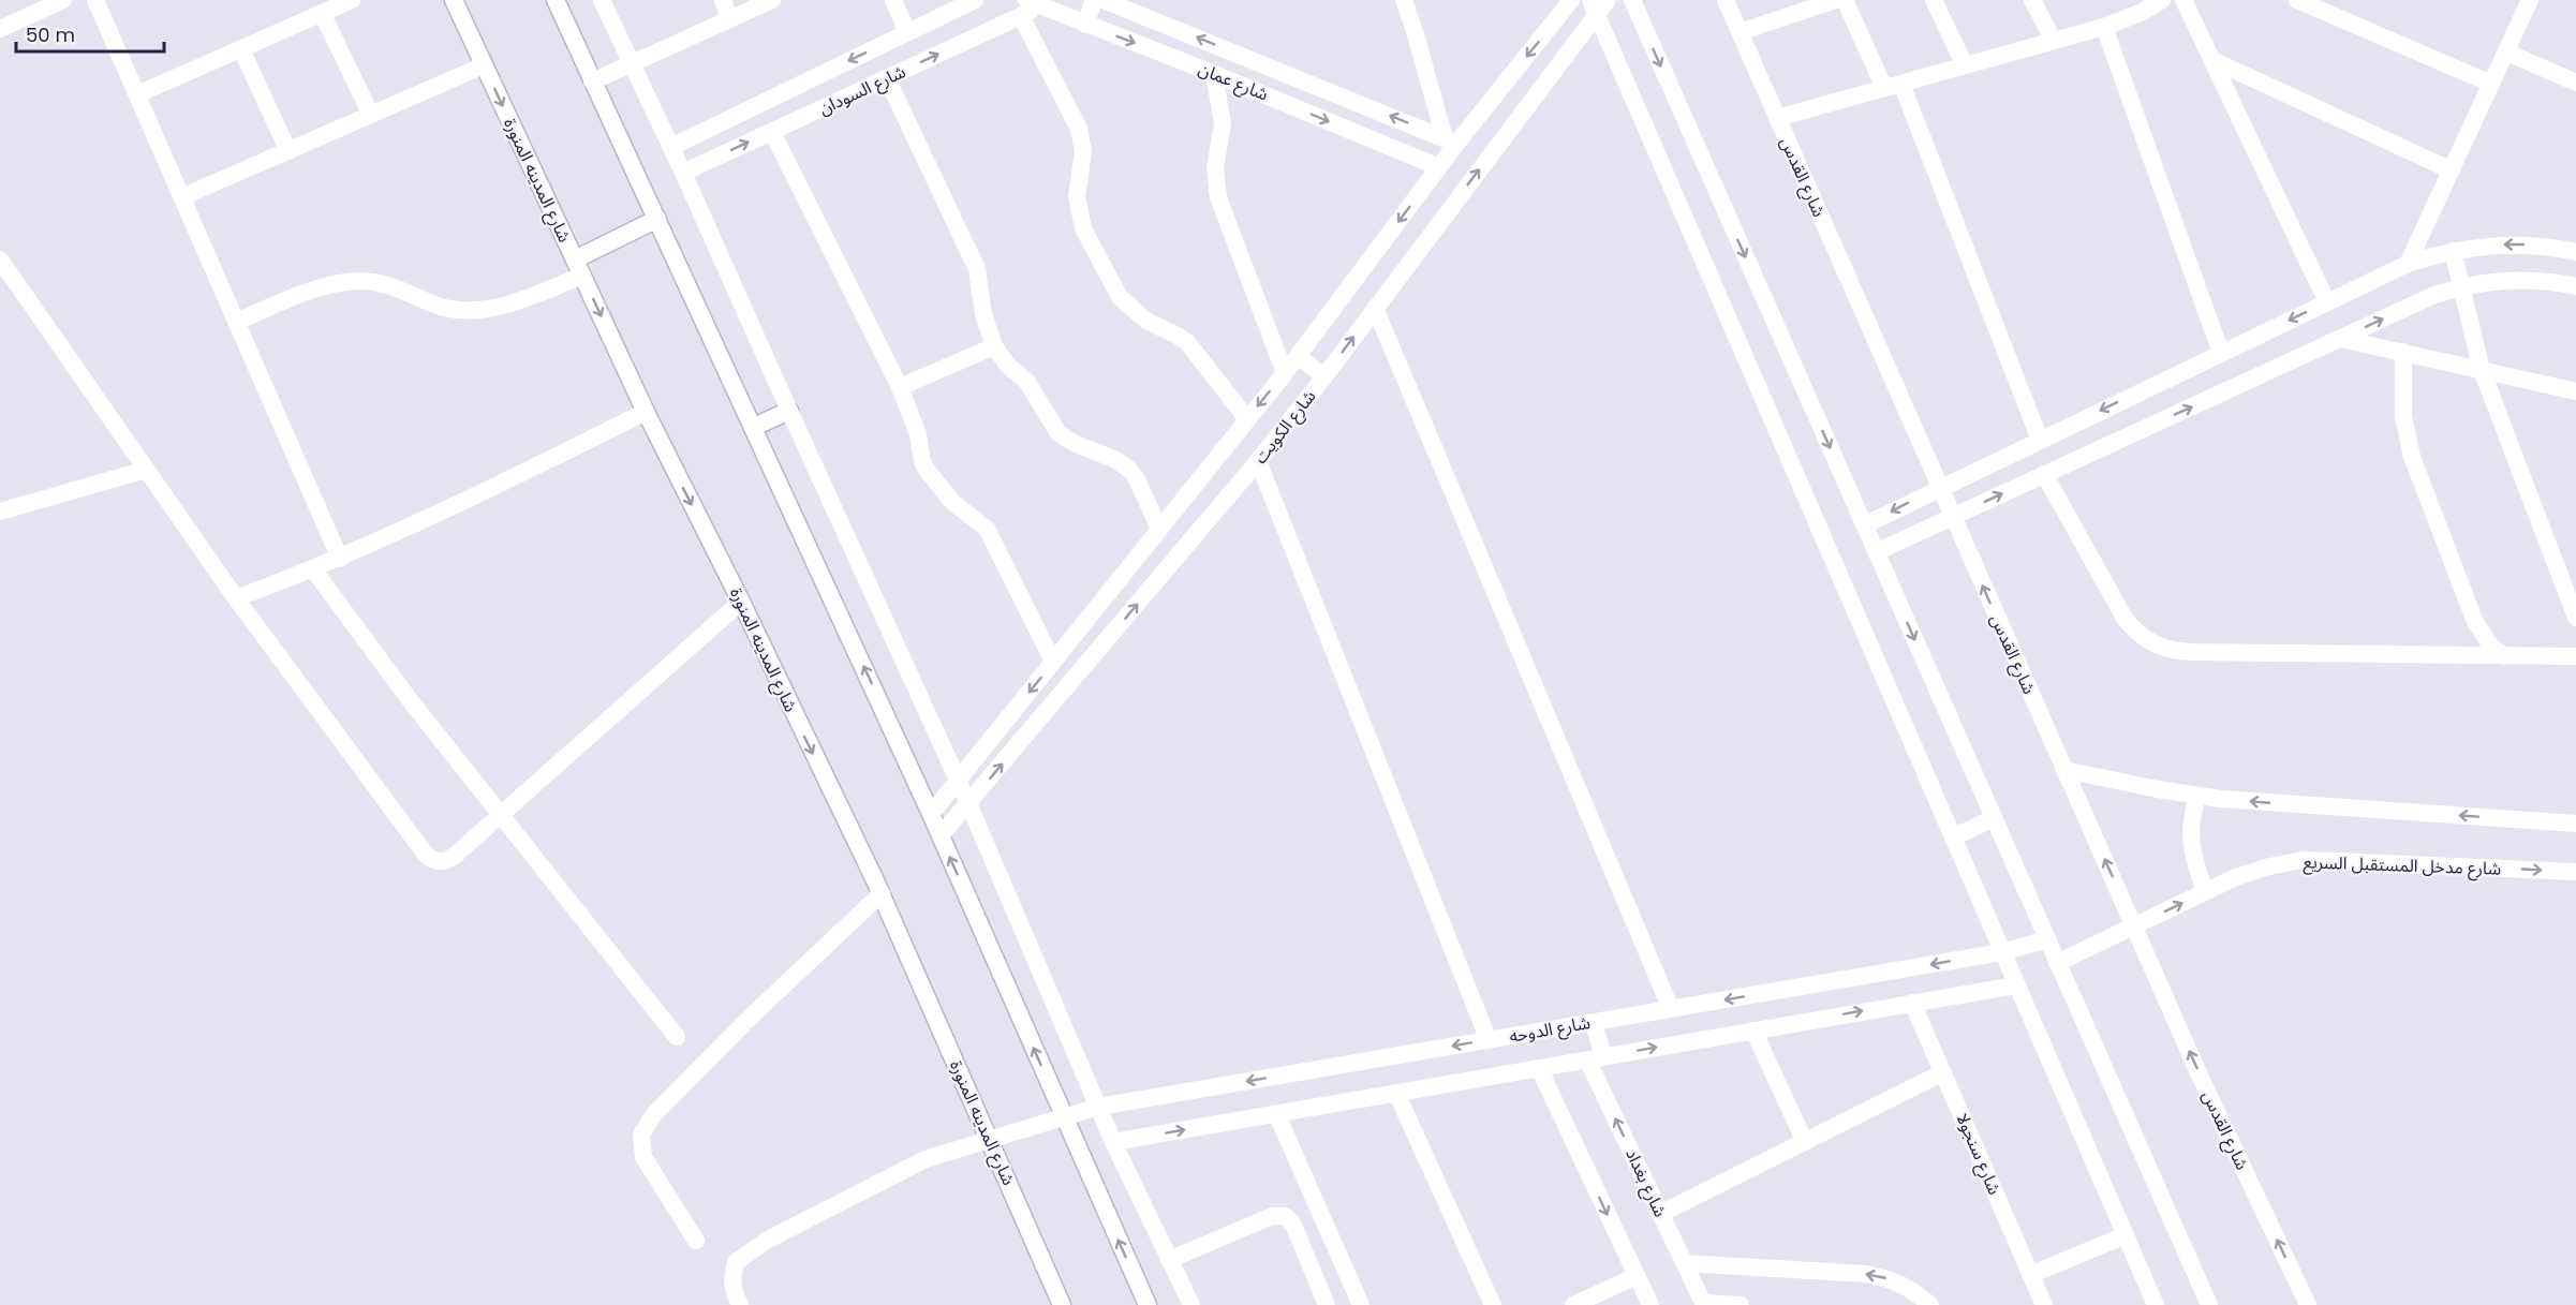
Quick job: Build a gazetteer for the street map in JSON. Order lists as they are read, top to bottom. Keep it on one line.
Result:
{"streets":{"street":["شارع عمان","شارع السودان","شارع القدس","شارع المدينه المنورة","شارع الكويت","شارع مدخل المستقبل السريع","شارع الدوحه","شارع سنجولا","شارع بغداد"]},"crossings":[["شارع عمان","شارع السودان"],["شارع عمان","شارع الكويت"],["شارع القدس","شارع مدخل المستقبل السريع"],["شارع المدينه المنورة","شارع الدوحه"],["شارع الدوحه","شارع سنجولا"],["شارع الدوحه","شارع بغداد"]],"scale_bar":"50 m"}
